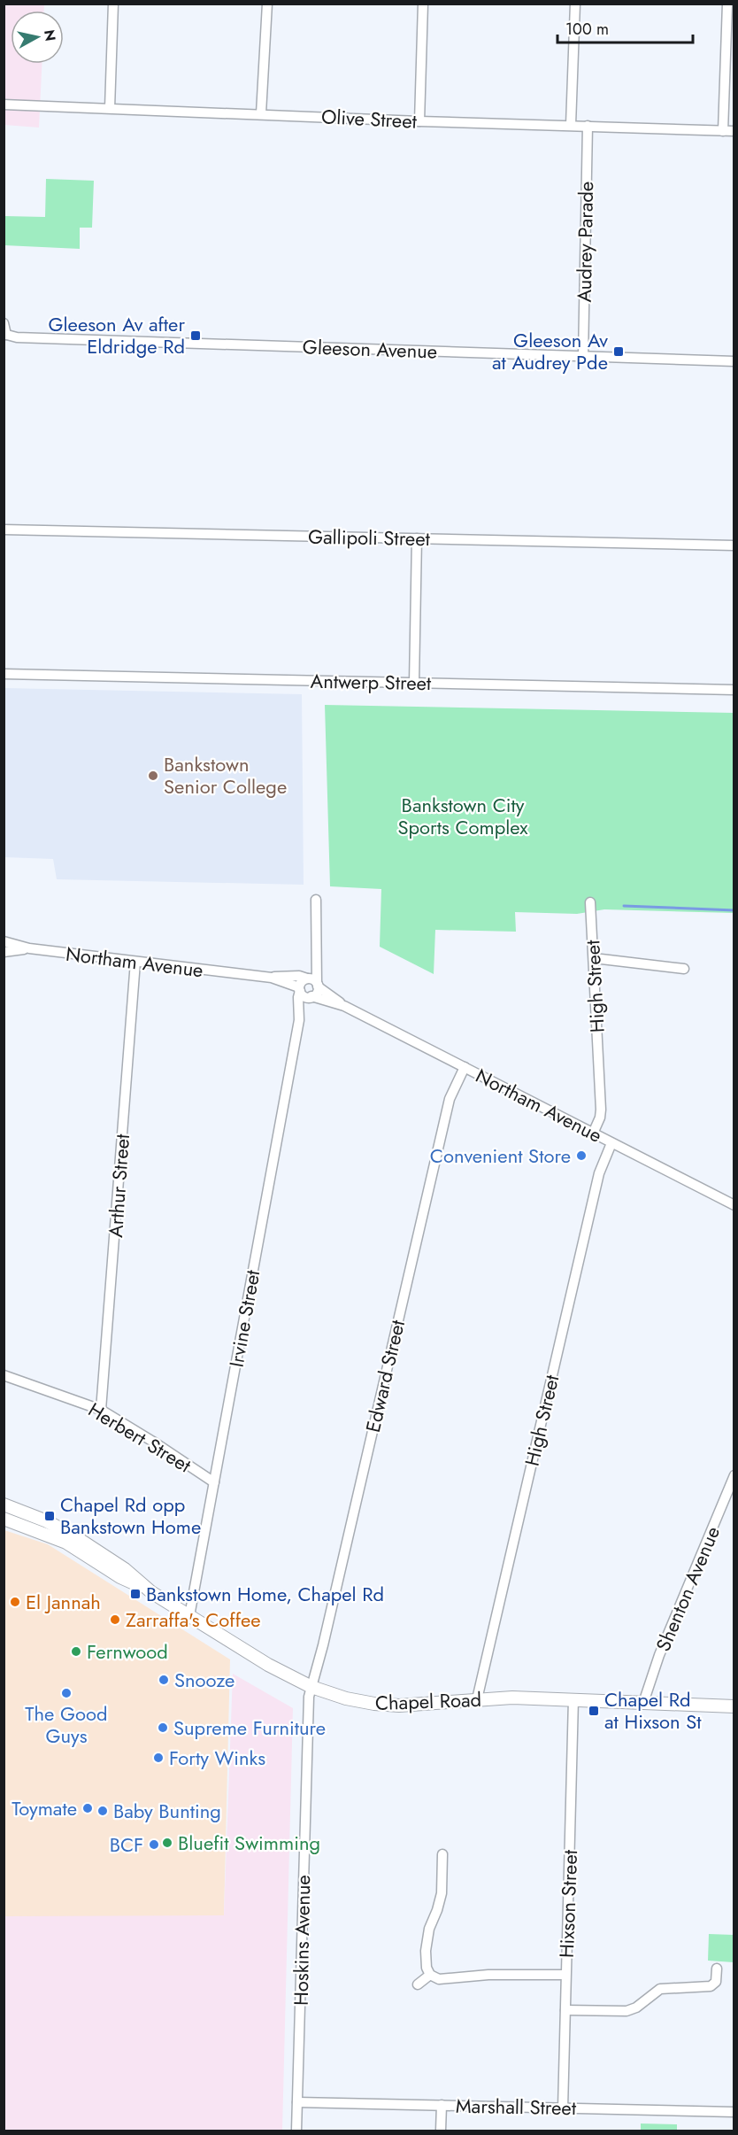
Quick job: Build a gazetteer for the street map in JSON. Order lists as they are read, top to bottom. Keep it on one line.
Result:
{"streets":{"main road":["Chapel Road"],"street":["Olive Street","Audrey Parade","Gleeson Avenue","Gallipoli Street","Antwerp Street","Northam Avenue","High Street","Arthur Street","Irvine Street","Edward Street","Herbert Street","Shenton Avenue","Hixson Street","Hoskins Avenue","Marshall Street"]},"crossings":[["Olive Street","Audrey Parade"],["Audrey Parade","Gleeson Avenue"],["Northam Avenue","High Street"],["Northam Avenue","Arthur Street"],["Northam Avenue","Irvine Street"],["Northam Avenue","Edward Street"],["High Street","Chapel Road"],["Arthur Street","Herbert Street"],["Irvine Street","Herbert Street"],["Irvine Street","Chapel Road"],["Edward Street","Chapel Road"],["Edward Street","Hoskins Avenue"],["Shenton Avenue","Chapel Road"],["Chapel Road","Hixson Street"],["Chapel Road","Hoskins Avenue"],["Hixson Street","Marshall Street"],["Hoskins Avenue","Marshall Street"]],"parks":["Bankstown City Sports Complex"],"places":{"transit":["Gleeson Av after Eldridge Rd","Gleeson Av at Audrey Pde","Chapel Rd opp Bankstown Home","Bankstown Home, Chapel Rd","Chapel Rd at Hixson St"],"other":["Bankstown Senior College","Convenient Store","El Jannah","Zarraffa's Coffee","Fernwood","Snooze","The Good Guys","Supreme Furniture","Forty Winks","Toymate","Baby Bunting","Bluefit Swimming","BCF"]},"scale_bar":"100 m","north":"right"}
